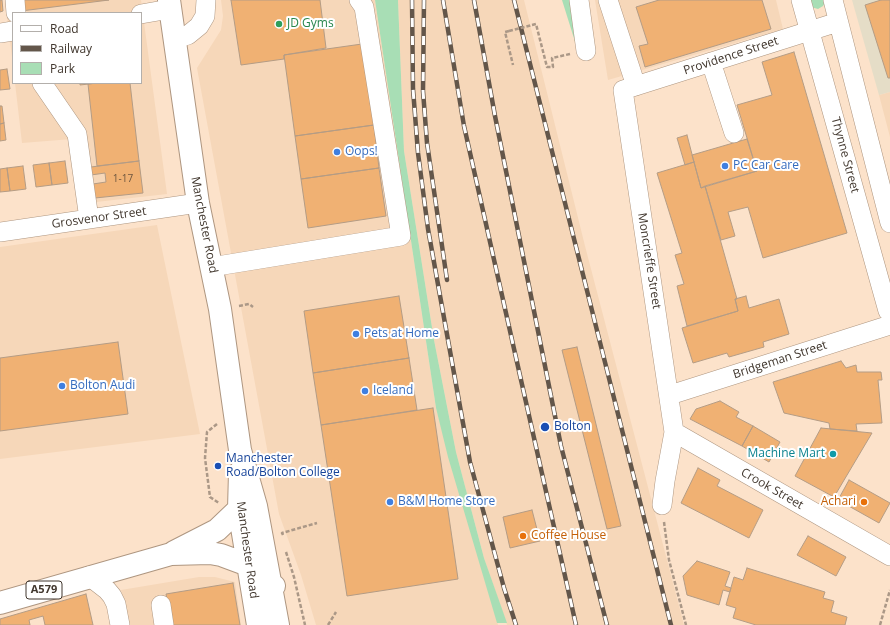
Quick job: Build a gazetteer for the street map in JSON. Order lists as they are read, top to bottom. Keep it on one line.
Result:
{"streets":{"main road":["Manchester Road","A579"],"street":["Providence Street","Thynne Street","Grosvenor Street","Moncrieffe Street","Bridgeman Street","Crook Street"]},"crossings":[["Providence Street","Thynne Street"],["Providence Street","Moncrieffe Street"],["Thynne Street","Bridgeman Street"],["Grosvenor Street","Manchester Road"],["Manchester Road","A579"],["Moncrieffe Street","Bridgeman Street"],["Moncrieffe Street","Crook Street"]],"places":["JD Gyms","Oops!","PC Car Care","Pets at Home","Bolton Audi","Iceland","Bolton","Machine Mart","Manchester Road/Bolton College","B&M Home Store","Achari","Coffee House"],"house_numbers":["1-17"],"legend":["Road","Railway","Park"]}
